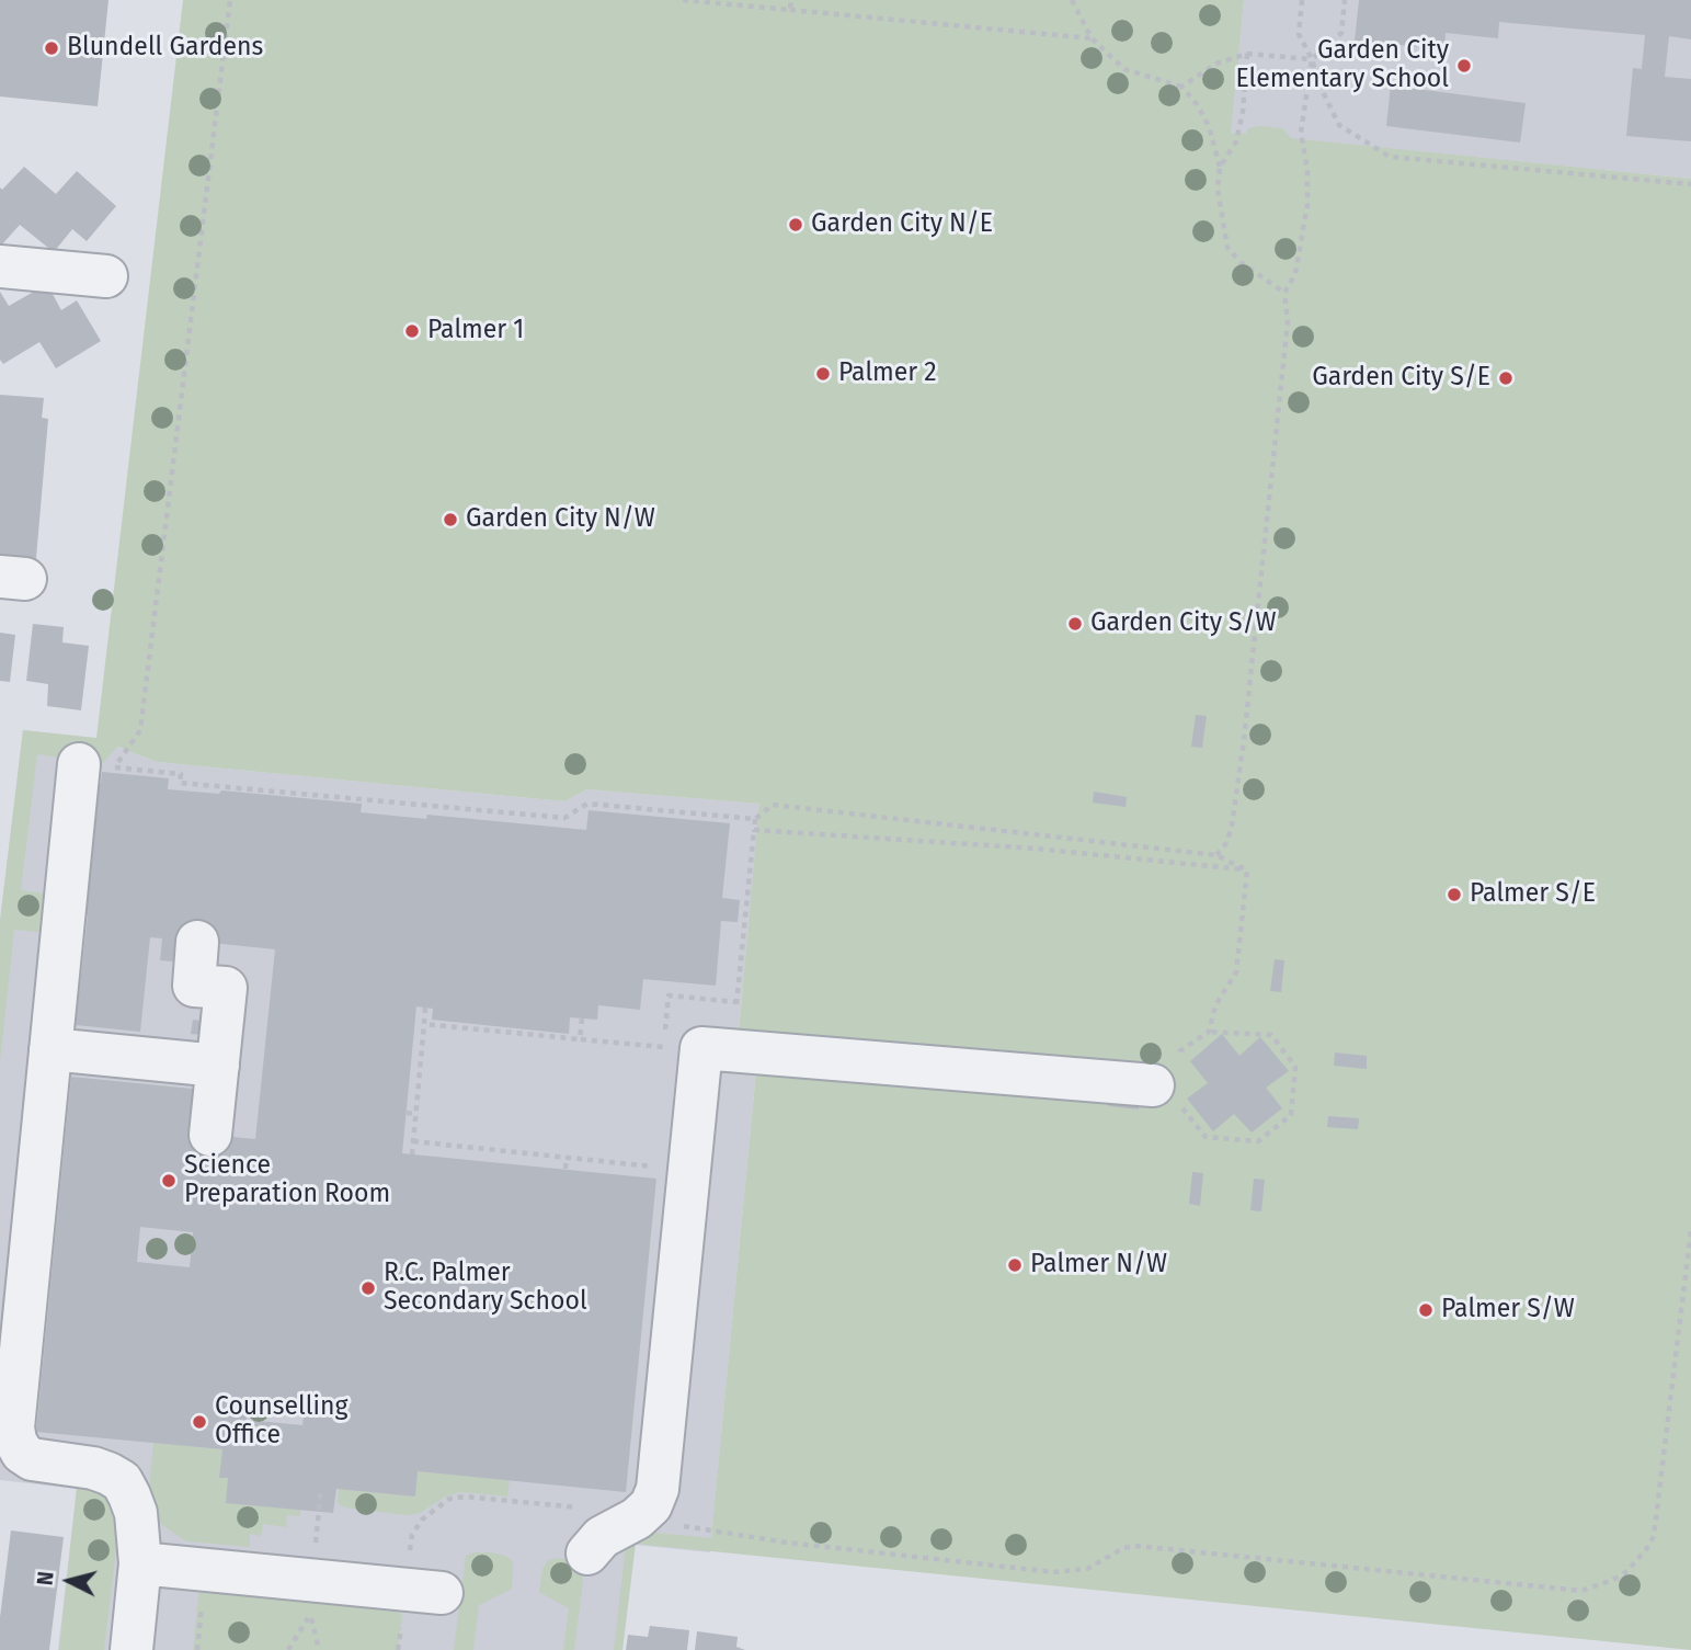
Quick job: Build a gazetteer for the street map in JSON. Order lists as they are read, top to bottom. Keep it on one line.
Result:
{"places":["Blundell Gardens","Garden City Elementary School","Garden City N/E","Palmer 1","Palmer 2","Garden City S/E","Garden City N/W","Garden City S/W","Palmer S/E","Science Preparation Room","Palmer N/W","R.C. Palmer Secondary School","Palmer S/W","Counselling Office"],"north":"left"}
